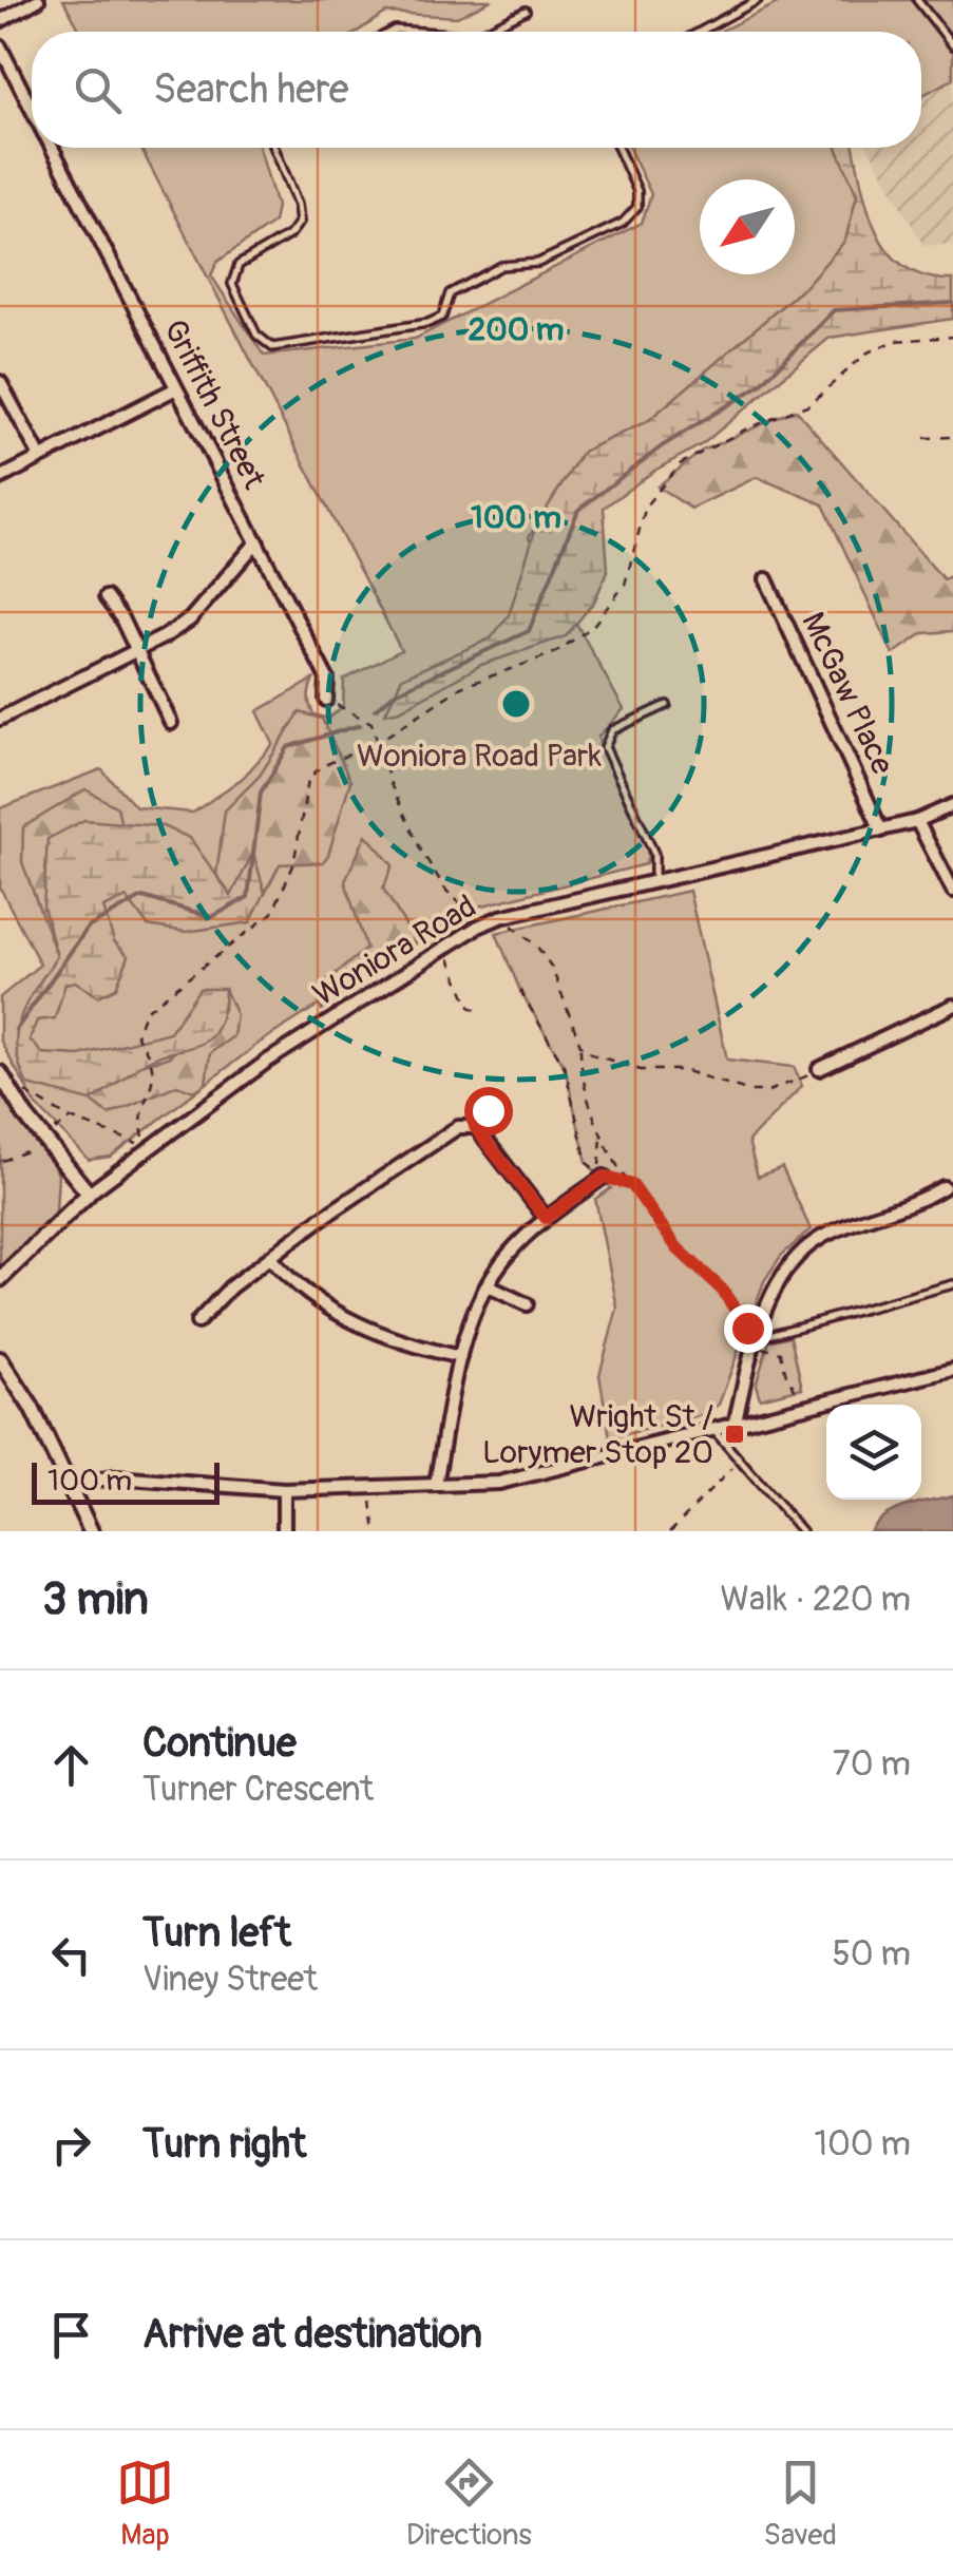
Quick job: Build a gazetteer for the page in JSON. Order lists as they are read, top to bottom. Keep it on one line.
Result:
{"streets":{"street":["Griffith Street","McGaw Place","Woniora Road"]},"crossings":[["McGaw Place","Woniora Road"]],"parks":["Woniora Road Park"],"places":{"transit":["Wright St / Lorymer Stop 20"]},"scale_bar":"100 m","north":"bottom left","page":{"search":"Search here","scale":"100 m","heading":["3 min","Walk · 220 m"],"list":[["Continue","Turner Crescent","70 m"],["Turn left","Viney Street","50 m"],["Turn right","100 m"],"Arrive at destination"],"nav":["Map","Directions","Saved"]},"rings":["200 m","100 m"]}
